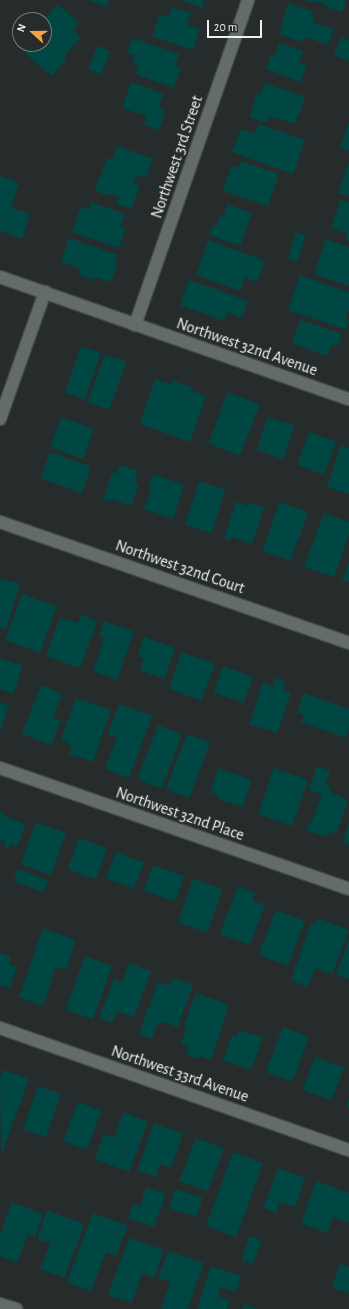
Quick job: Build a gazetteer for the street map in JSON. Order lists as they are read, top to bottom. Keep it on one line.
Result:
{"streets":{"street":["Northwest 3rd Street","Northwest 32nd Avenue","Northwest 32nd Court","Northwest 32nd Place","Northwest 33rd Avenue"]},"crossings":[["Northwest 3rd Street","Northwest 32nd Avenue"]],"scale_bar":"20 m","north":"left"}
